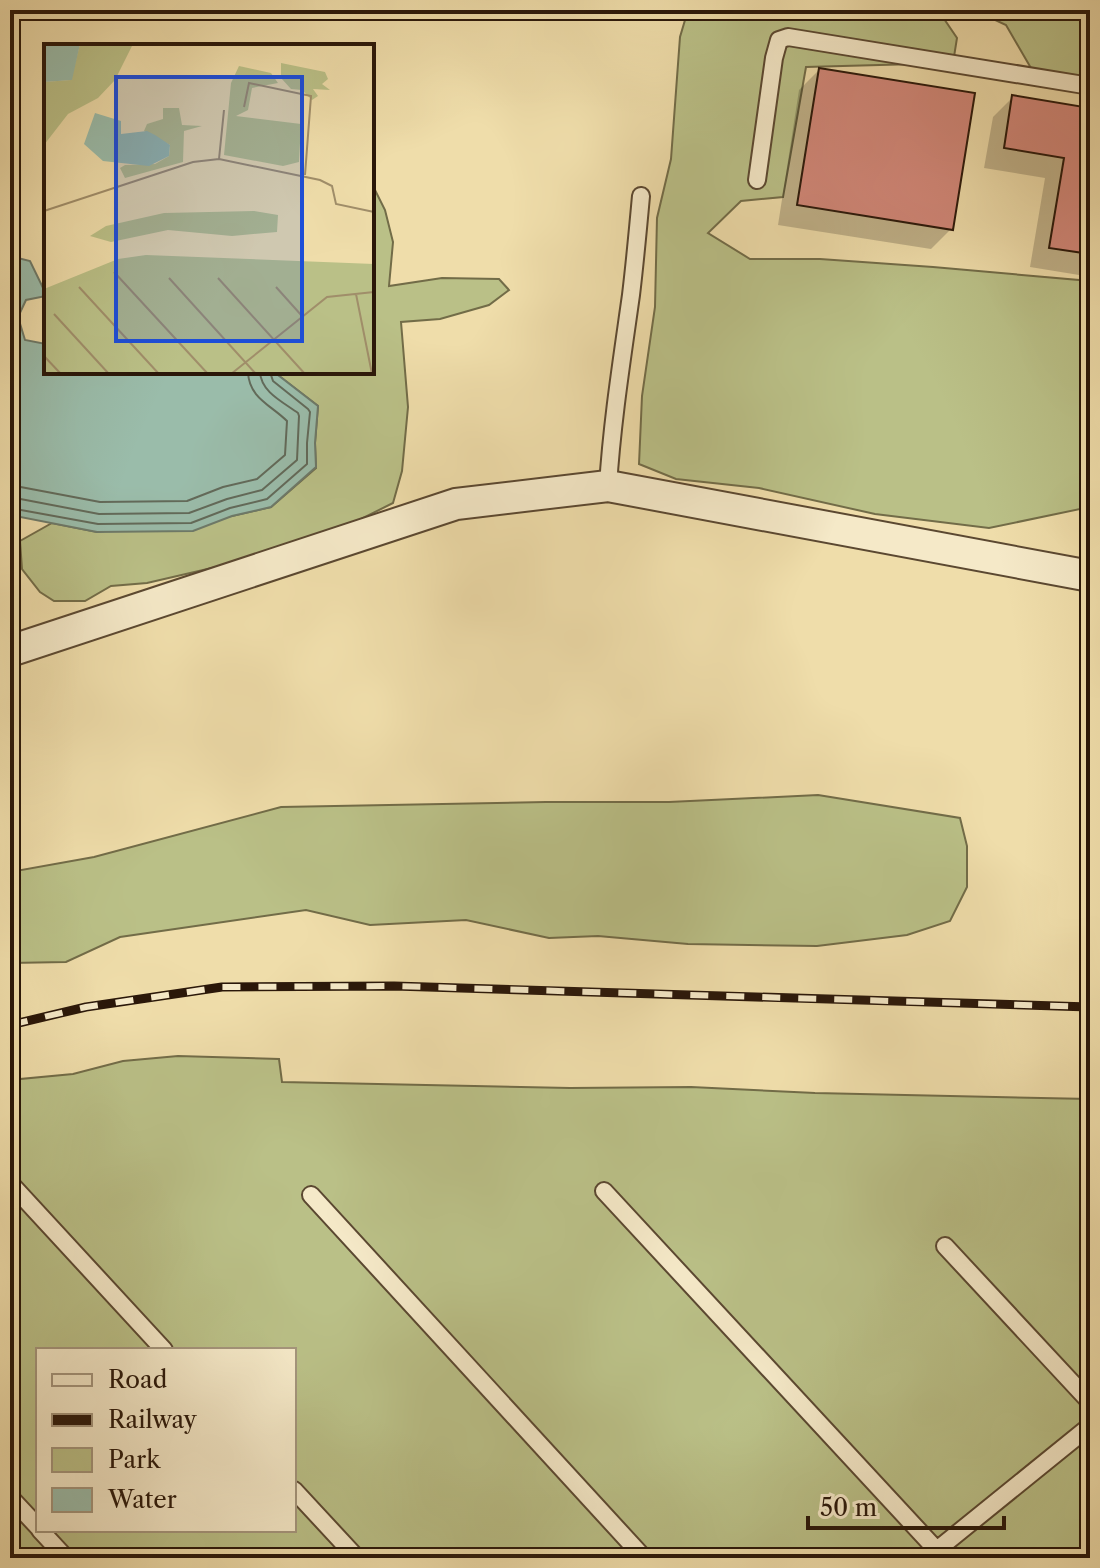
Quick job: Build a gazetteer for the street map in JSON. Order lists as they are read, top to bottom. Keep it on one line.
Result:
{"legend":["Road","Railway","Park","Water"],"scale_bar":"50 m"}
